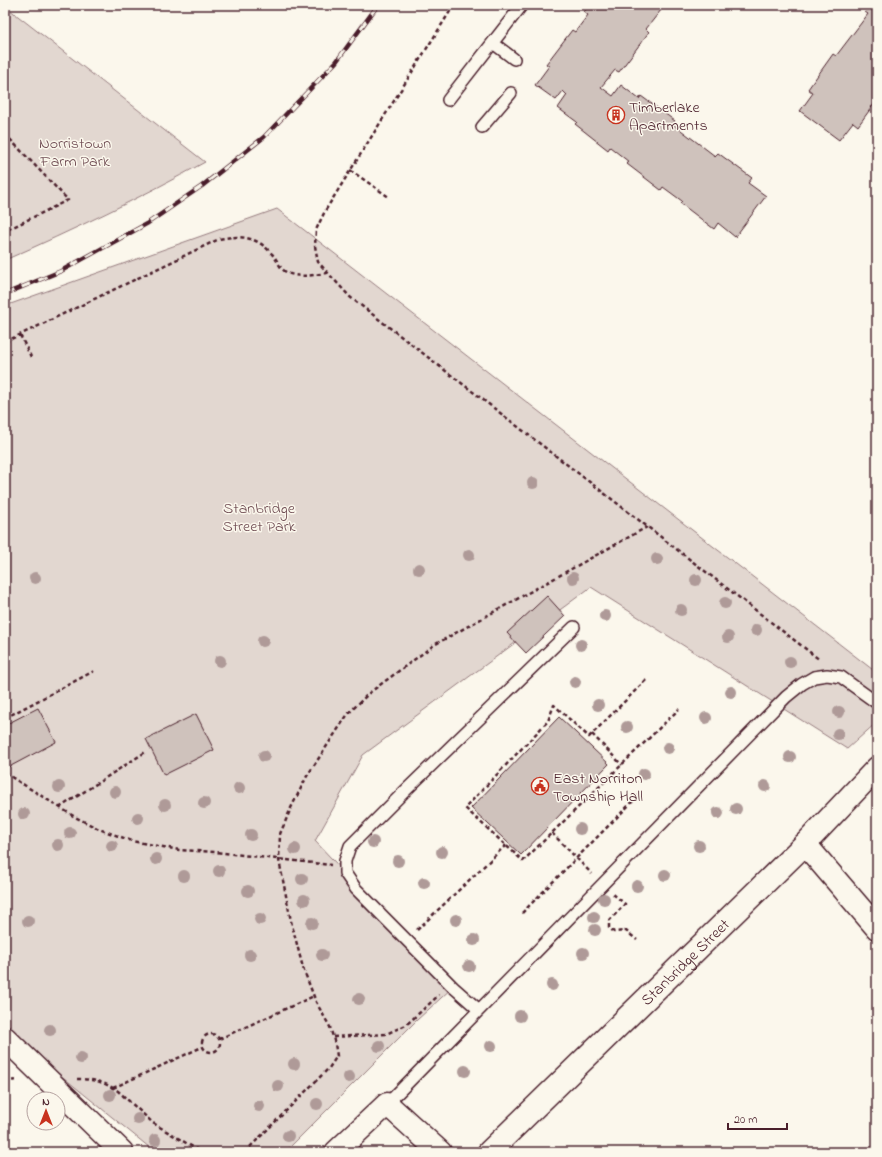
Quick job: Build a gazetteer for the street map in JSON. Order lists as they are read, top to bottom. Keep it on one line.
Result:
{"streets":{"street":["Stanbridge Street"]},"parks":["Norristown Farm Park","Stanbridge Street Park"],"places":{"building":["Timberlake Apartments"],"public building":["East Norriton Township Hall"]},"scale_bar":"20 m","north":"top"}
